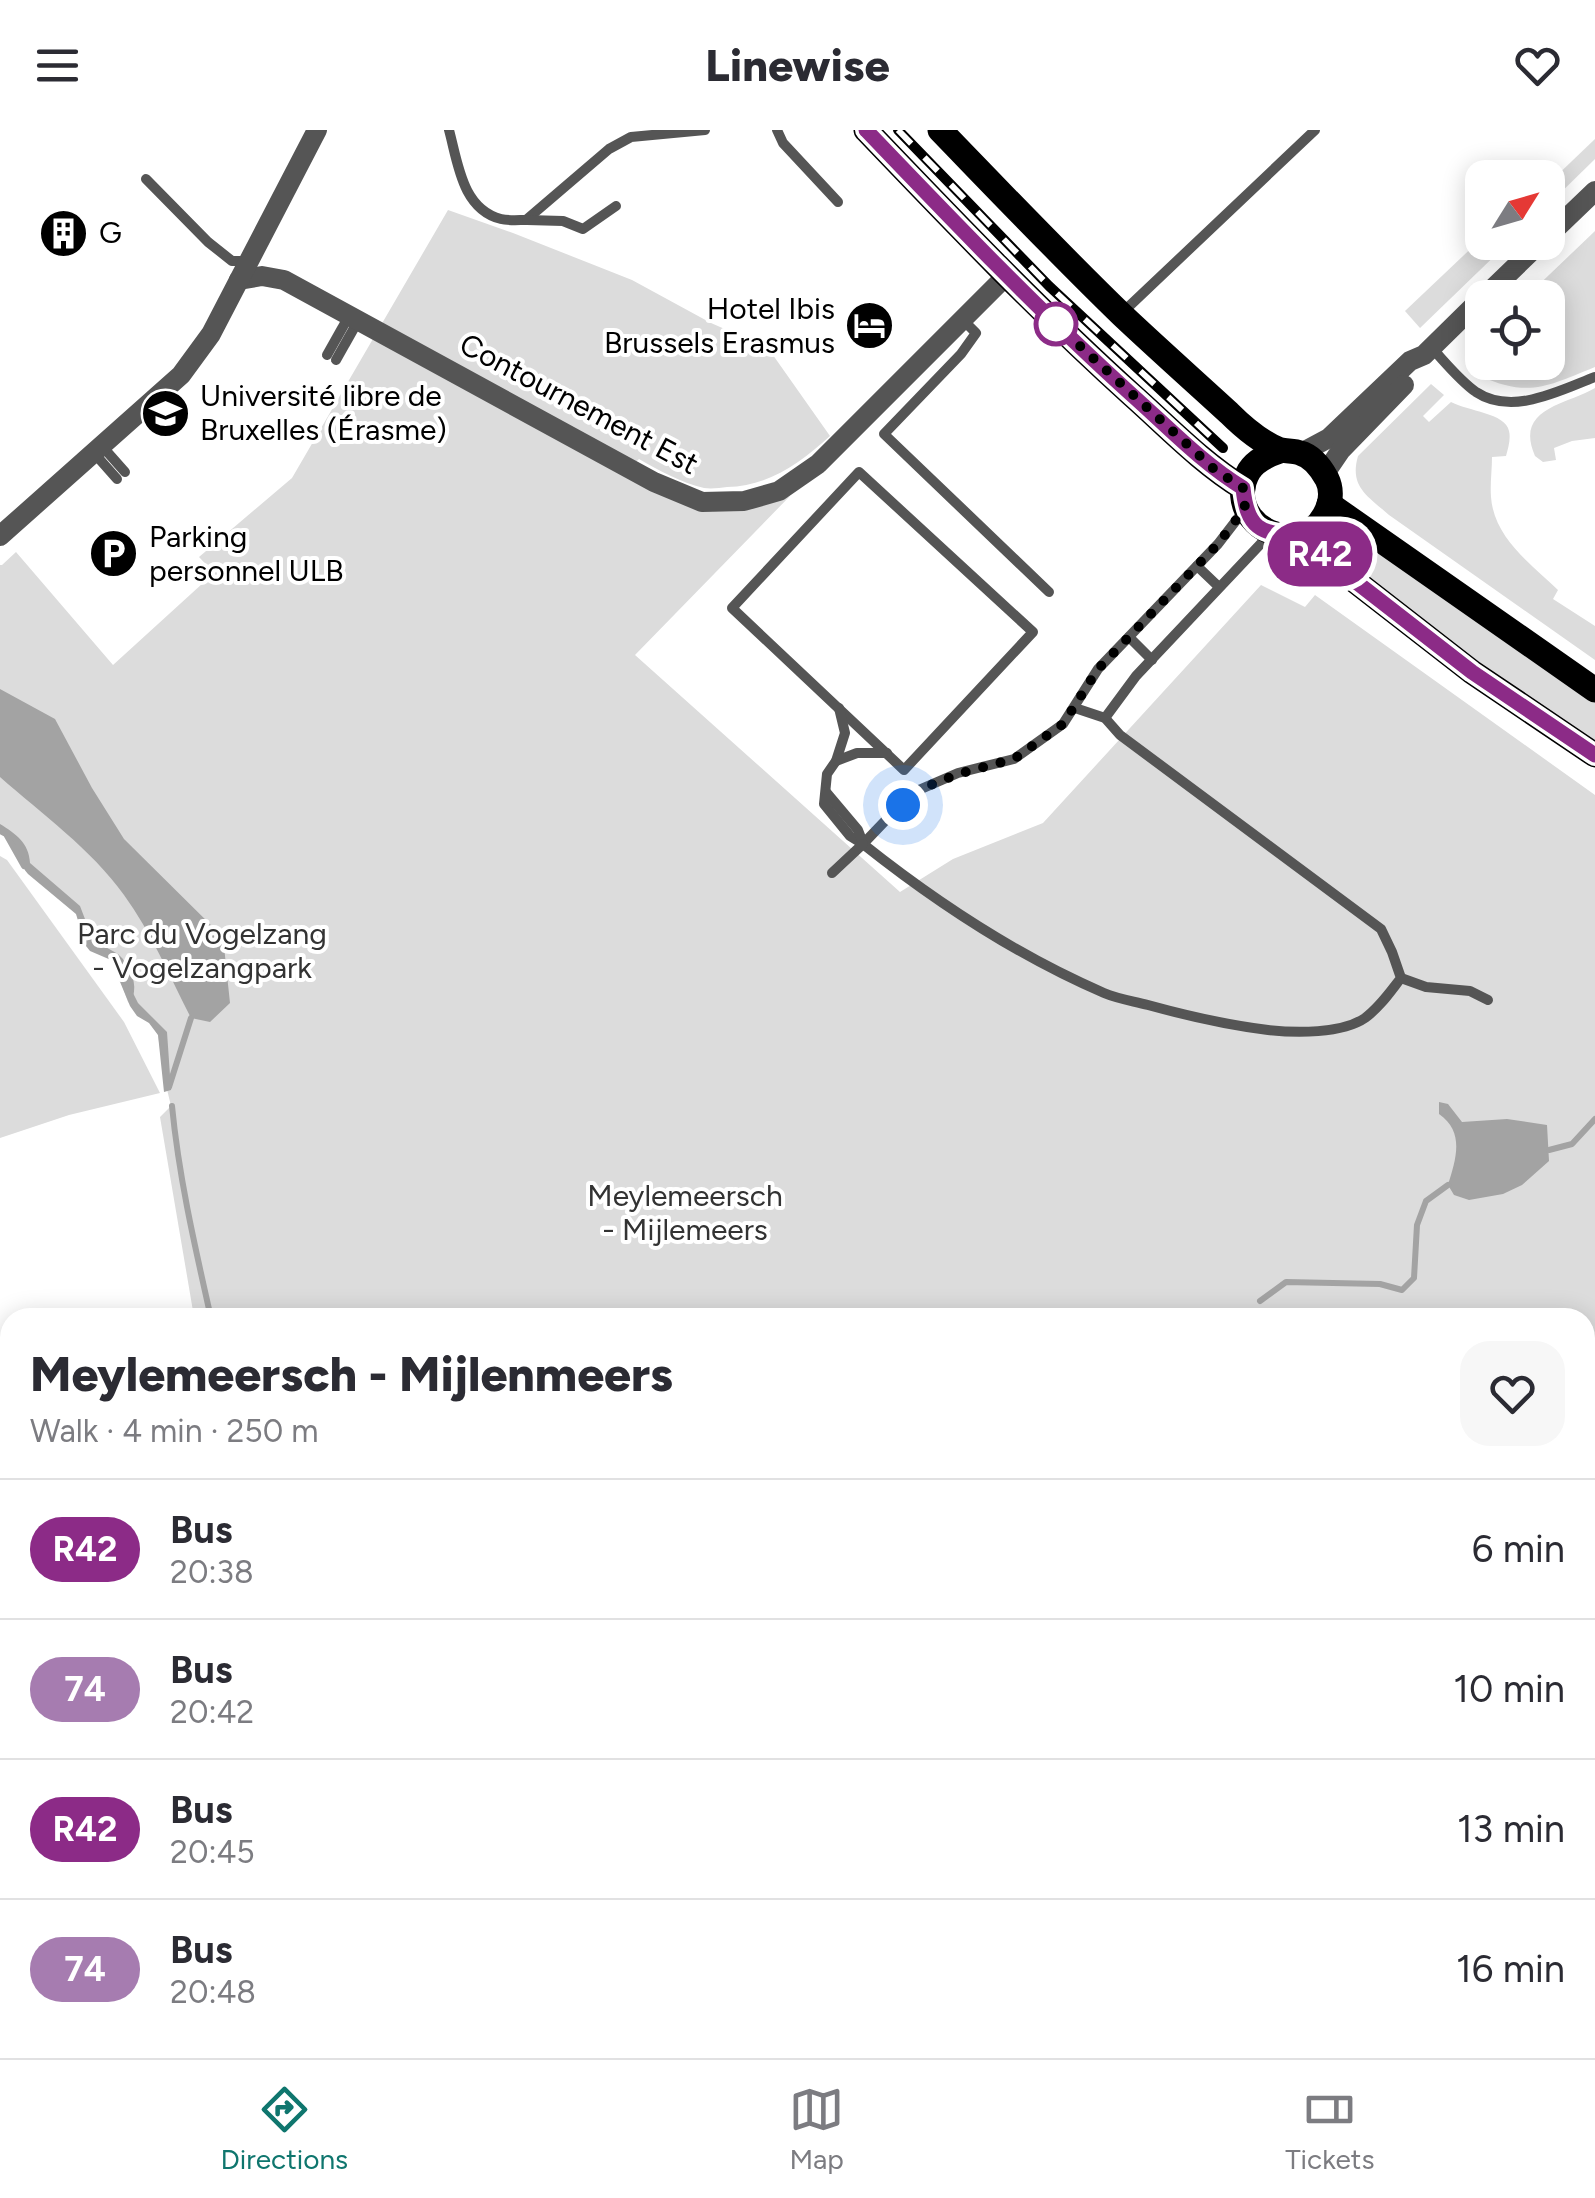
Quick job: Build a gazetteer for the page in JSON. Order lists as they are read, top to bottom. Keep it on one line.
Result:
{"streets":{"street":["Contournement Est"]},"parks":["Parc du Vogelzang - Vogelzangpark","Meylemeersch - Mijlemeers"],"places":{"building":["G"],"hotel":["Hotel Ibis Brussels Erasmus"],"school or university":["Université libre de Bruxelles (Érasme)"],"parking":["Parking personnel ULB"]},"lines":["bus line R42"],"north":"top right","page":{"header":"Linewise","on_map":"R42","heading":["Meylemeersch - Mijlenmeers","Walk · 4 min · 250 m"],"list":[{"mark":"R42","name":"Bus","note":"20:38","value":"6 min"},{"mark":"74","name":"Bus","note":"20:42","value":"10 min"},{"mark":"R42","name":"Bus","note":"20:45","value":"13 min"},{"mark":"74","name":"Bus","note":"20:48","value":"16 min"}],"tabs":["Directions","Map","Tickets"]}}
